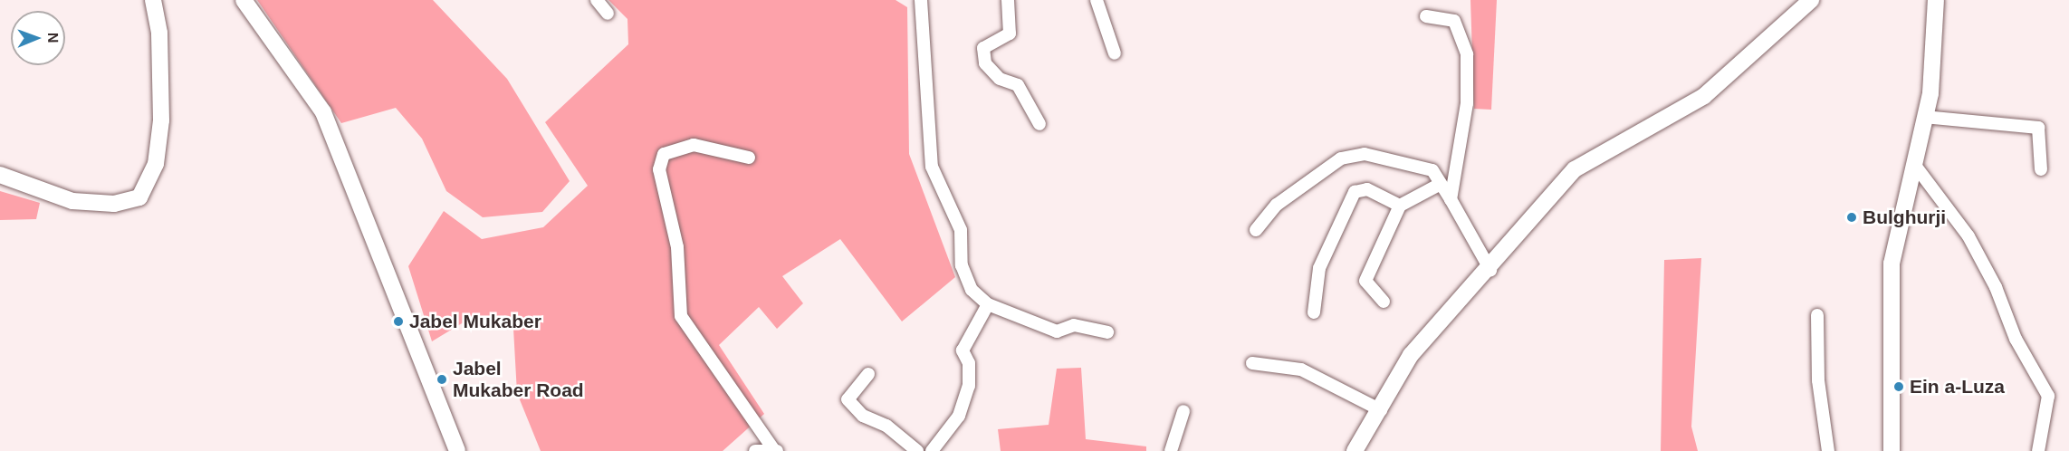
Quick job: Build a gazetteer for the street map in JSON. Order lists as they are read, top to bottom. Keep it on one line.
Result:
{"places":["Bulghurji","Jabel Mukaber","Jabel Mukaber Road","Ein a-Luza"],"north":"right"}
